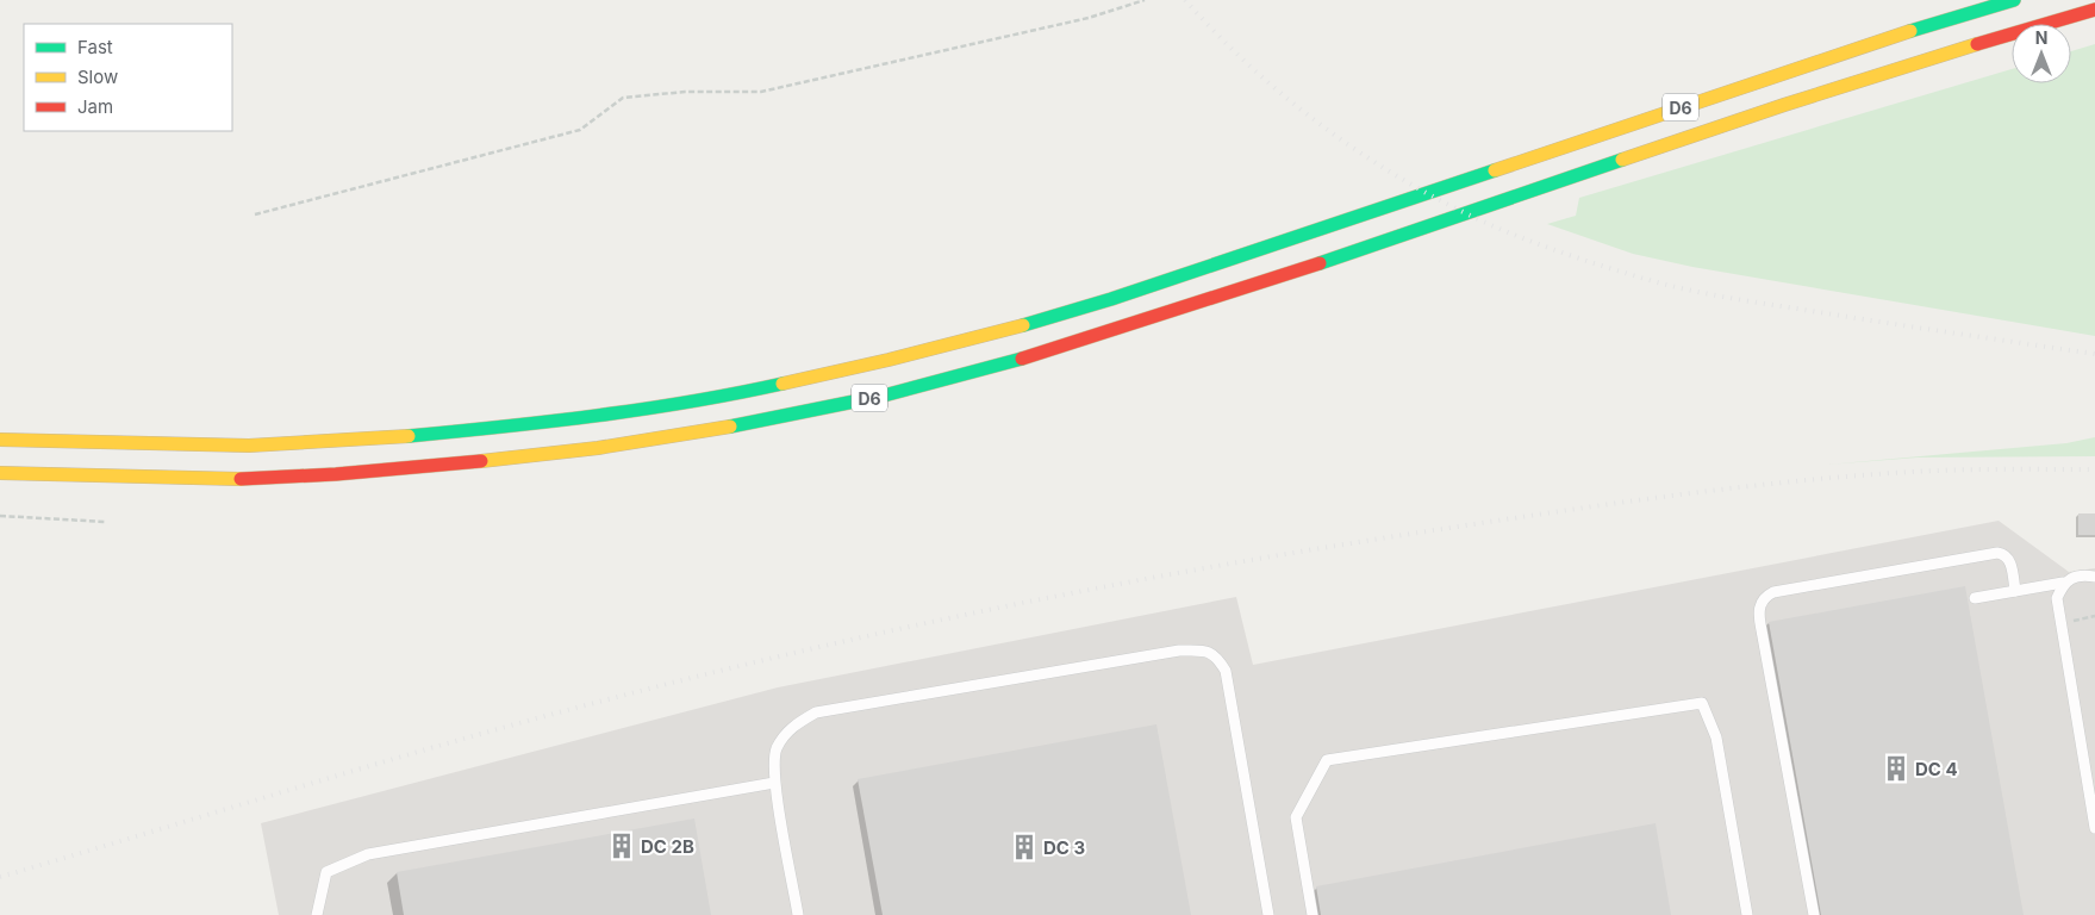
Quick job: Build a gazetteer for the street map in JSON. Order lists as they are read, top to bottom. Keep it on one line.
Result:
{"streets":{"highway":["D6"]},"places":{"building":["DC 4","DC 2B","DC 3"]},"legend":["Fast","Slow","Jam"],"north":"top"}
